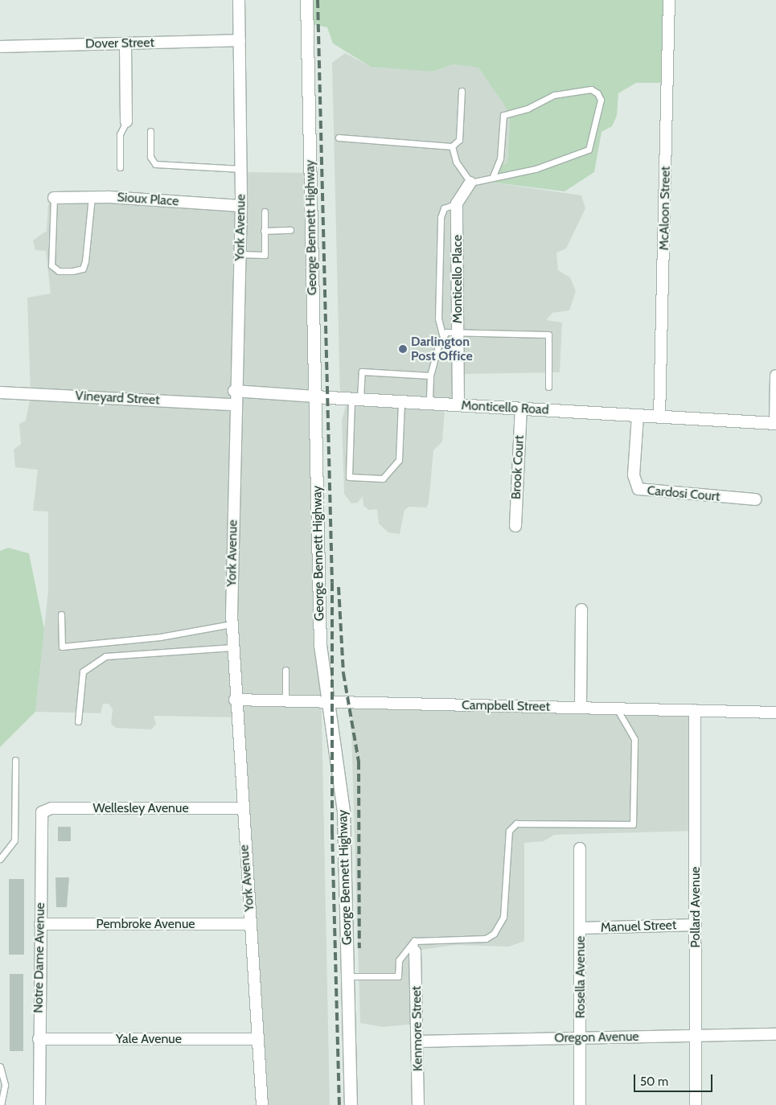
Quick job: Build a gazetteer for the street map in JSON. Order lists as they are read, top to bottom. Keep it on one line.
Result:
{"streets":{"main road":["George Bennett Highway","Monticello Road"],"street":["Dover Street","Sioux Place","McAloon Street","York Avenue","Monticello Place","Vineyard Street","Brook Court","Cardosi Court","Campbell Street","Wellesley Avenue","Pollard Avenue","Pembroke Avenue","Manuel Street","Notre Dame Avenue","Rosella Avenue","Kenmore Street","Oregon Avenue","Yale Avenue"]},"crossings":[["Dover Street","York Avenue"],["Sioux Place","York Avenue"],["McAloon Street","Monticello Road"],["York Avenue","Vineyard Street"],["York Avenue","Monticello Road"],["York Avenue","Campbell Street"],["York Avenue","Wellesley Avenue"],["York Avenue","Pembroke Avenue"],["York Avenue","Yale Avenue"],["George Bennett Highway","Monticello Road"],["George Bennett Highway","Campbell Street"],["Monticello Place","Monticello Road"],["Monticello Road","Brook Court"],["Monticello Road","Cardosi Court"],["Campbell Street","Pollard Avenue"],["Wellesley Avenue","Notre Dame Avenue"],["Pollard Avenue","Manuel Street"],["Pollard Avenue","Oregon Avenue"],["Pembroke Avenue","Notre Dame Avenue"],["Manuel Street","Rosella Avenue"],["Notre Dame Avenue","Yale Avenue"],["Rosella Avenue","Oregon Avenue"],["Kenmore Street","Oregon Avenue"]],"places":["Darlington Post Office"],"scale_bar":"50 m"}
